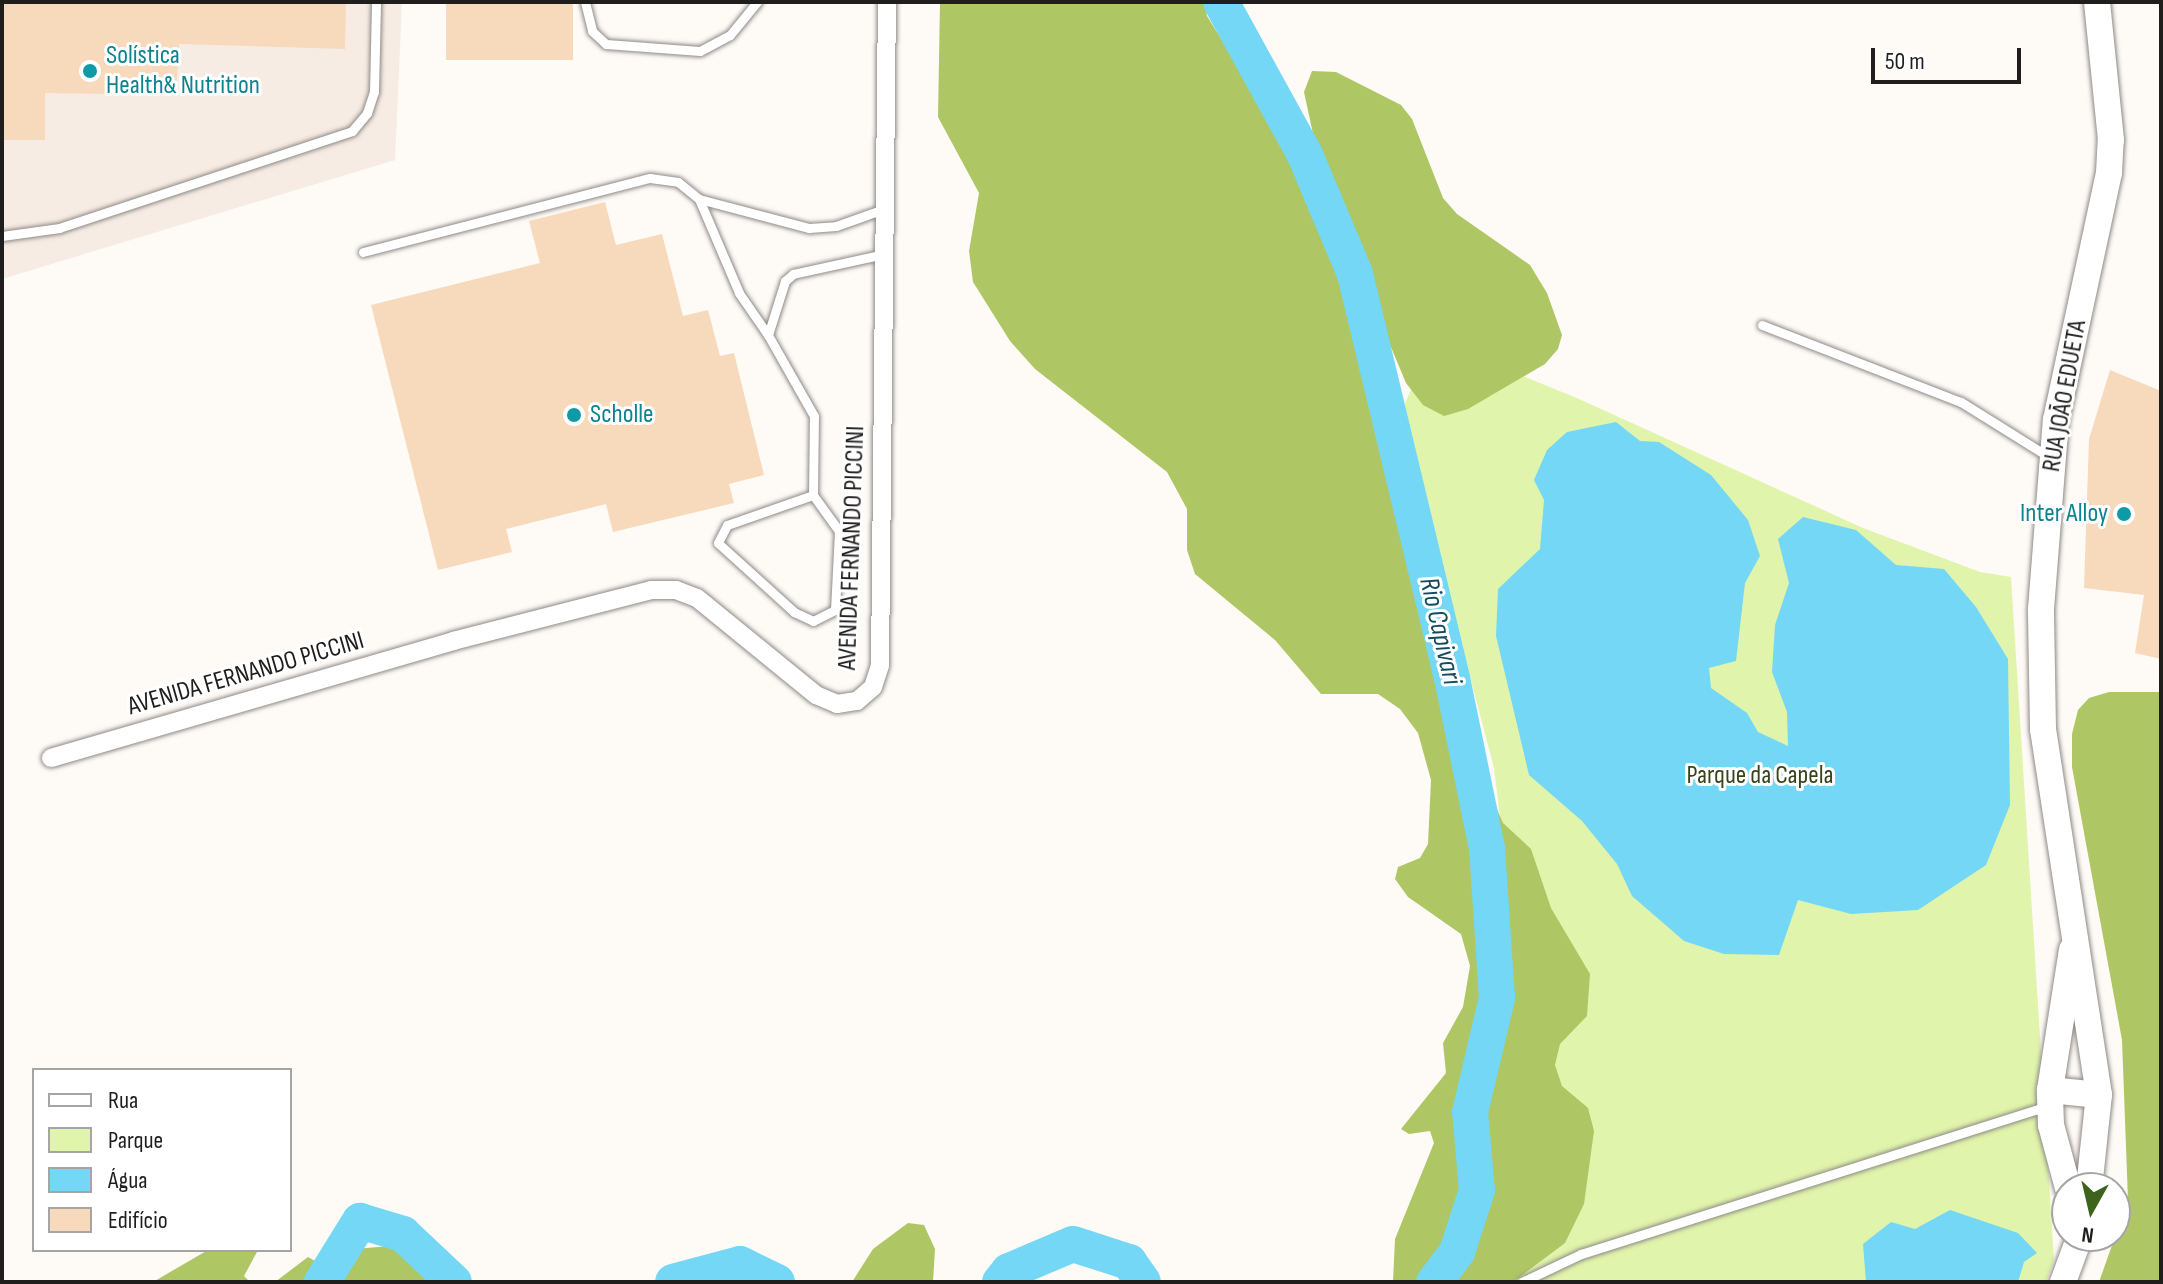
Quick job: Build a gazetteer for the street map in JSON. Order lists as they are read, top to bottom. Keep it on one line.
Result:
{"streets":{"street":["RUA JOÃO EDUETA","AVENIDA FERNANDO PICCINI"]},"water":["Rio Capivari"],"parks":["Parque da Capela"],"places":["Solística Health& Nutrition","Scholle","Inter Alloy"],"legend":["Rua","Parque","Água","Edifício"],"scale_bar":"50 m","north":"bottom"}
